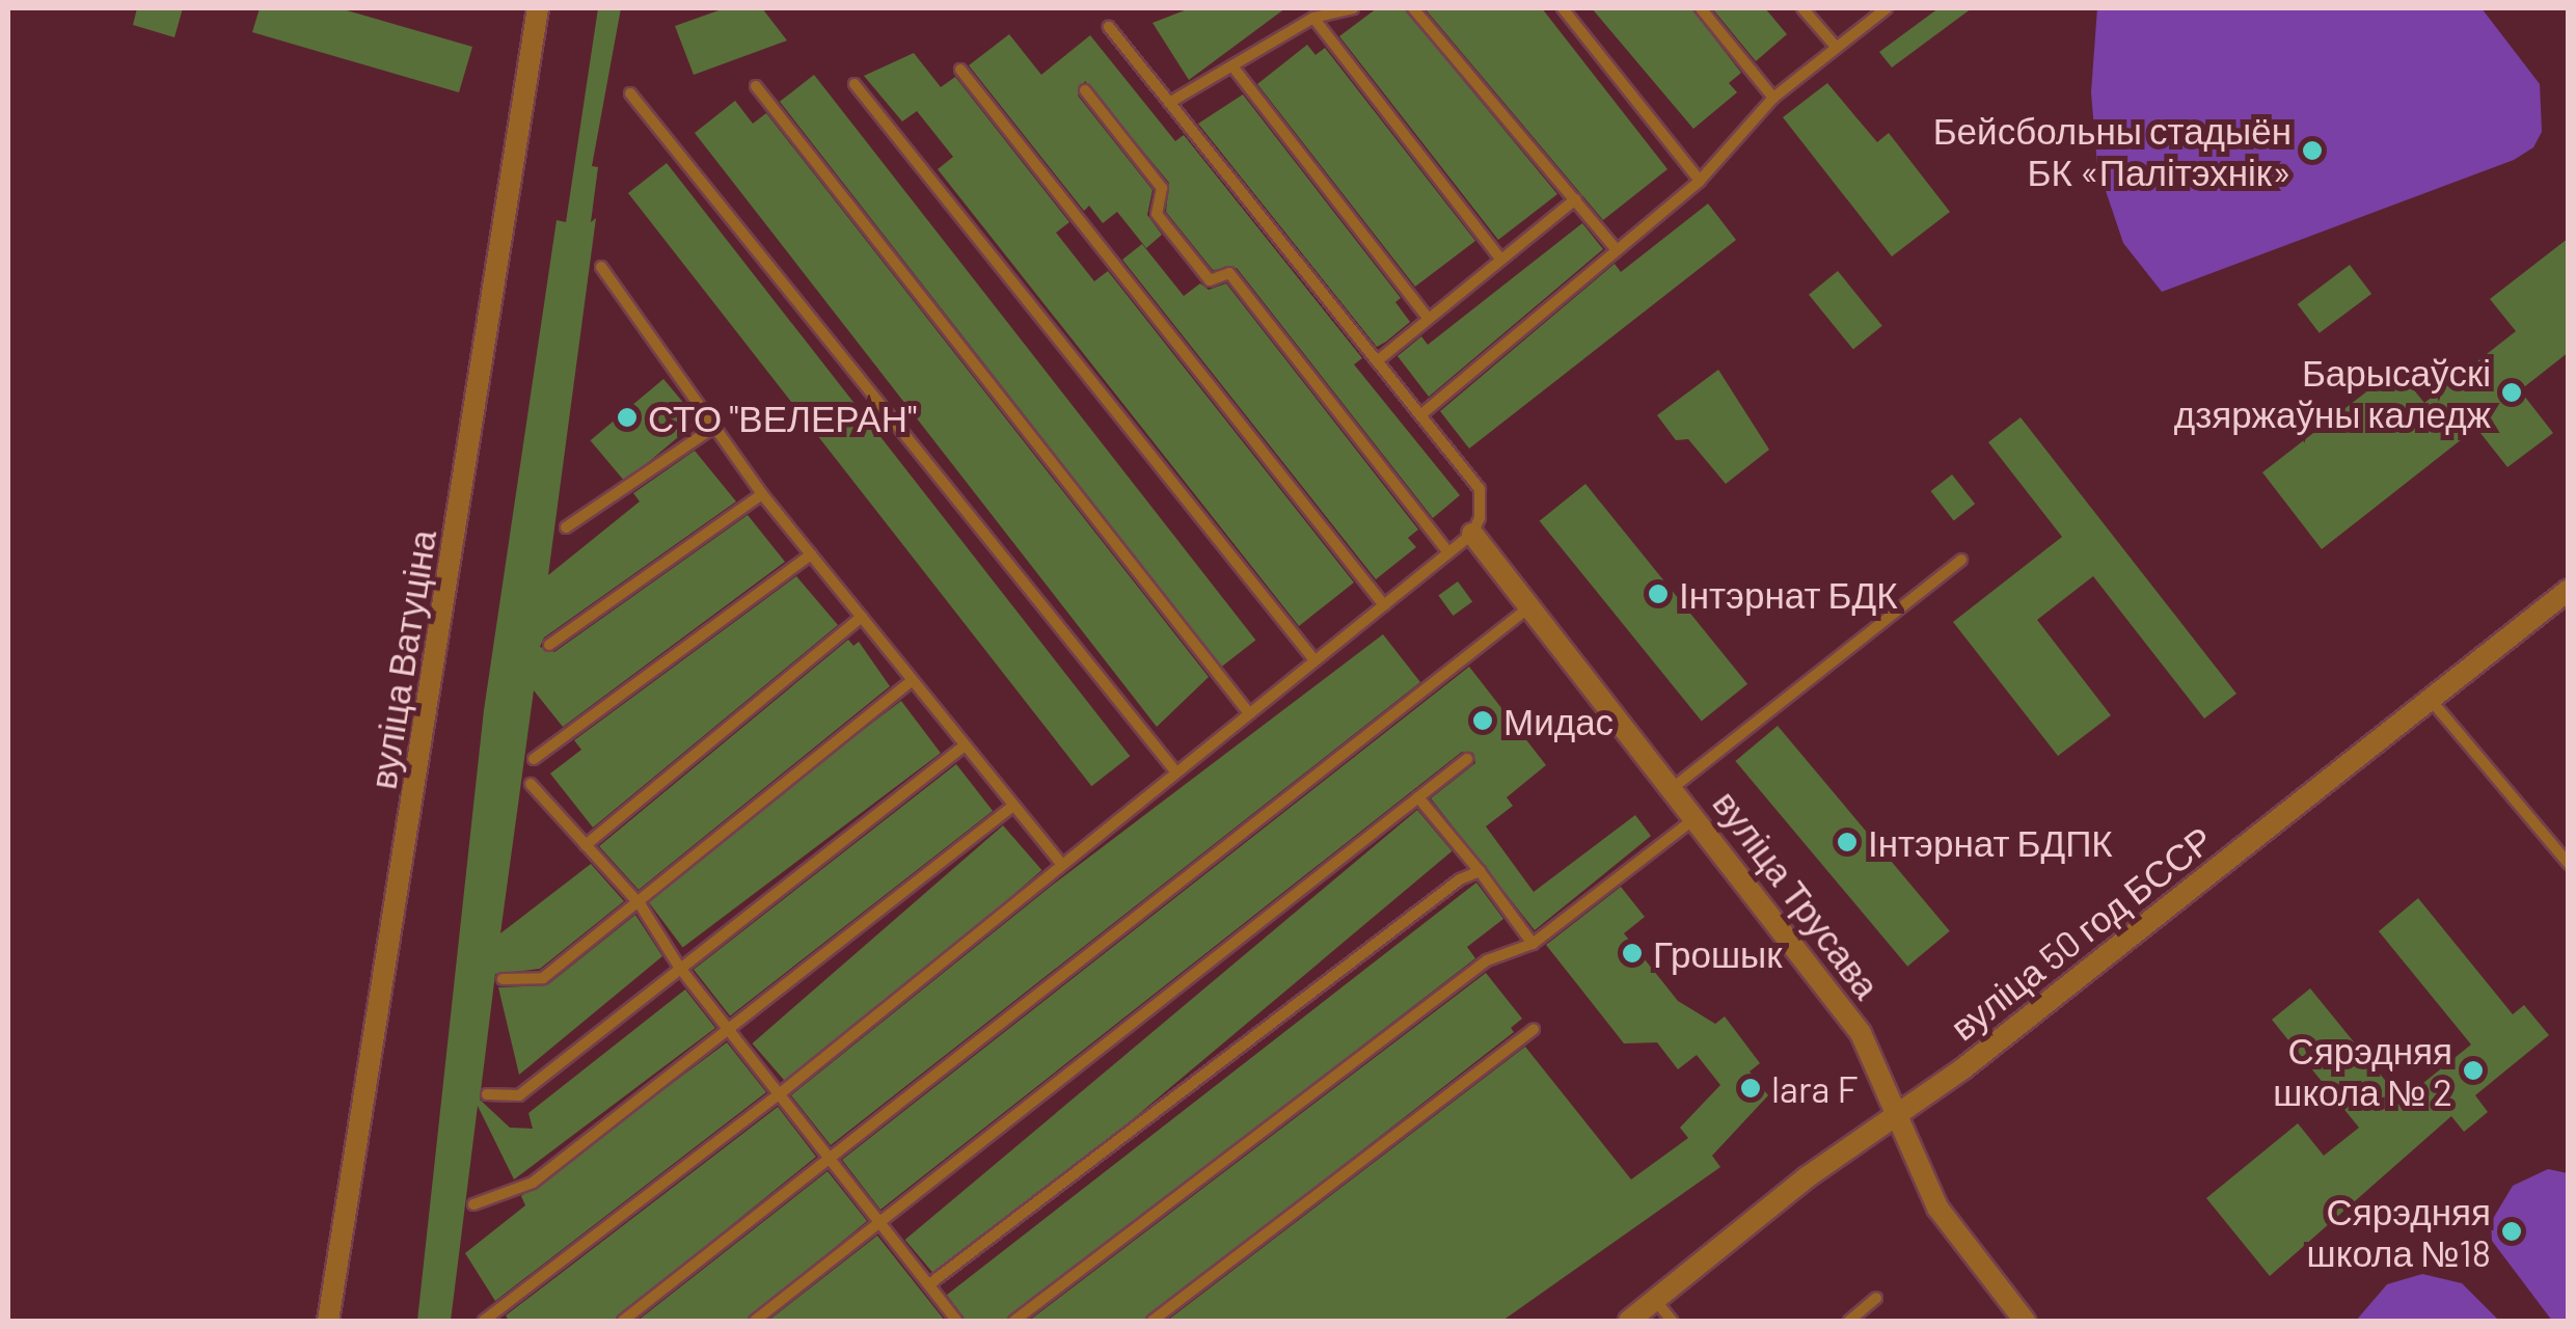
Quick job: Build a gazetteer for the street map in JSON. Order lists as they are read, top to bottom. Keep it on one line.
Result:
{"streets":{"street":["вуліца Ватуціна","вуліца Трусава","вуліца 50 год БССР"]},"crossings":[["вуліца Трусава","вуліца 50 год БССР"]],"places":["Бейсбольны стадыён БК «Палітэхнік»","Барысаўскі дзяржаўны каледж","СТО \"ВЕЛЕРАН\"","Інтэрнат БДК","Мидас","Інтэрнат БДПК","Грошык","Сярэдняя школа № 2","lara F","Сярэдняя школа №18"]}
